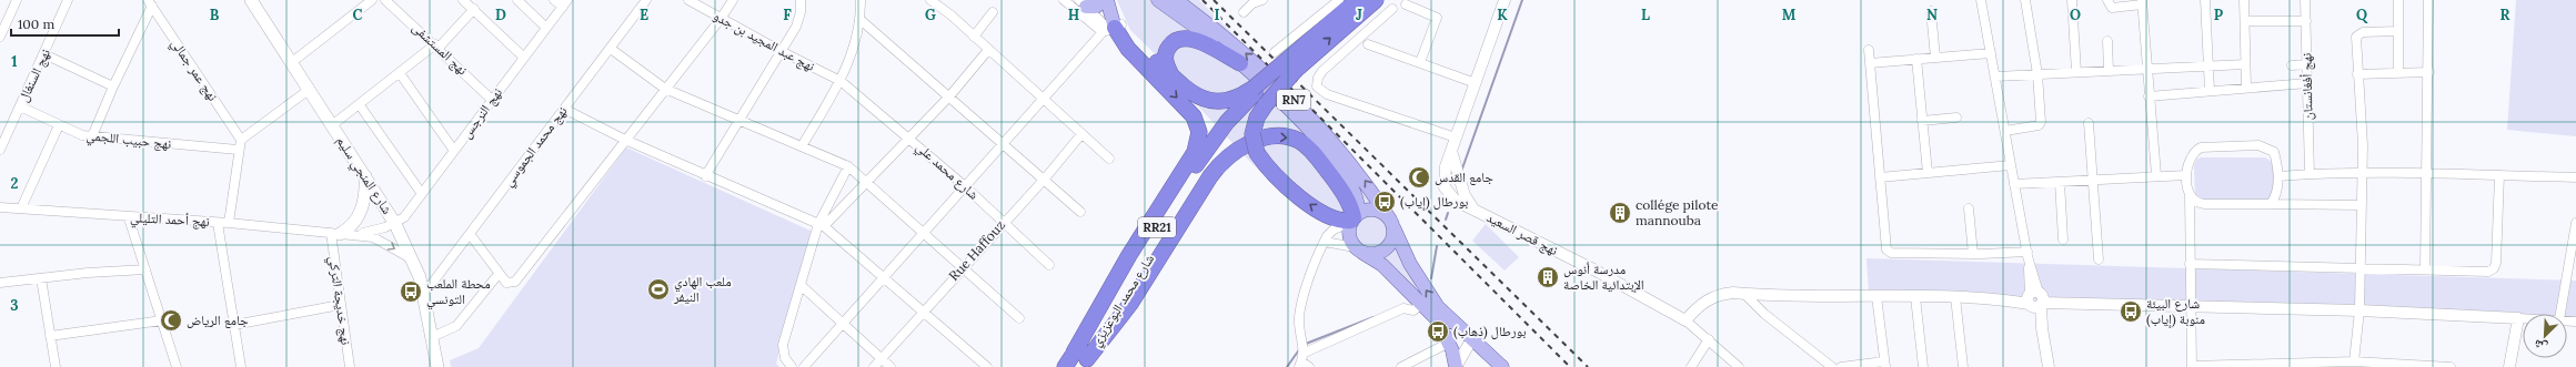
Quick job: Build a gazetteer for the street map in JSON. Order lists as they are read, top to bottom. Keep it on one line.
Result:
{"streets":{"highway":["RR21","شارع محمد البوعزيزي"],"main road":["RN7","شارع المنجي سليم"],"street":["نهج عبد المجيد بن جدو","نهج المستشفى","نهج عمر جمالي","نهج السنغال","نهج أفغانستان","نهج النرجس","نهج حبيب اللجمي","نهج محمد الجموسي","شارع محمد علي","نهج أحمد التليلي","نهج قصر السعيد","Rue Haffouz","نهج خديجة التركي"]},"crossings":[["نهج عبد المجيد بن جدو","شارع محمد علي"],["نهج المستشفى","نهج النرجس"],["نهج عمر جمالي","نهج حبيب اللجمي"],["نهج السنغال","نهج حبيب اللجمي"],["نهج النرجس","شارع المنجي سليم"],["نهج النرجس","نهج أحمد التليلي"],["نهج محمد الجموسي","شارع المنجي سليم"],["شارع محمد علي","Rue Haffouz"],["شارع المنجي سليم","نهج أحمد التليلي"],["نهج أحمد التليلي","نهج خديجة التركي"]],"places":{"mosque":["جامع القدس","جامع الرياض"],"bus stop":["بورطال (إياب)","محطة الملعب التونسي","شارع البيئة منوبة (إياب)","بورطال (ذهاب)"],"building":["collége pilote mannouba","مدرسة أنوس الإبتدائية الخاصة"],"sports":["ملعب الهادي النيفر"]},"scale_bar":"100 m","north":"bottom left","grid":{"columns":["B","C","D","E","F","G","H","I","J","K","L","M","N","O","P","Q","R"],"rows":["1","2","3"]}}
